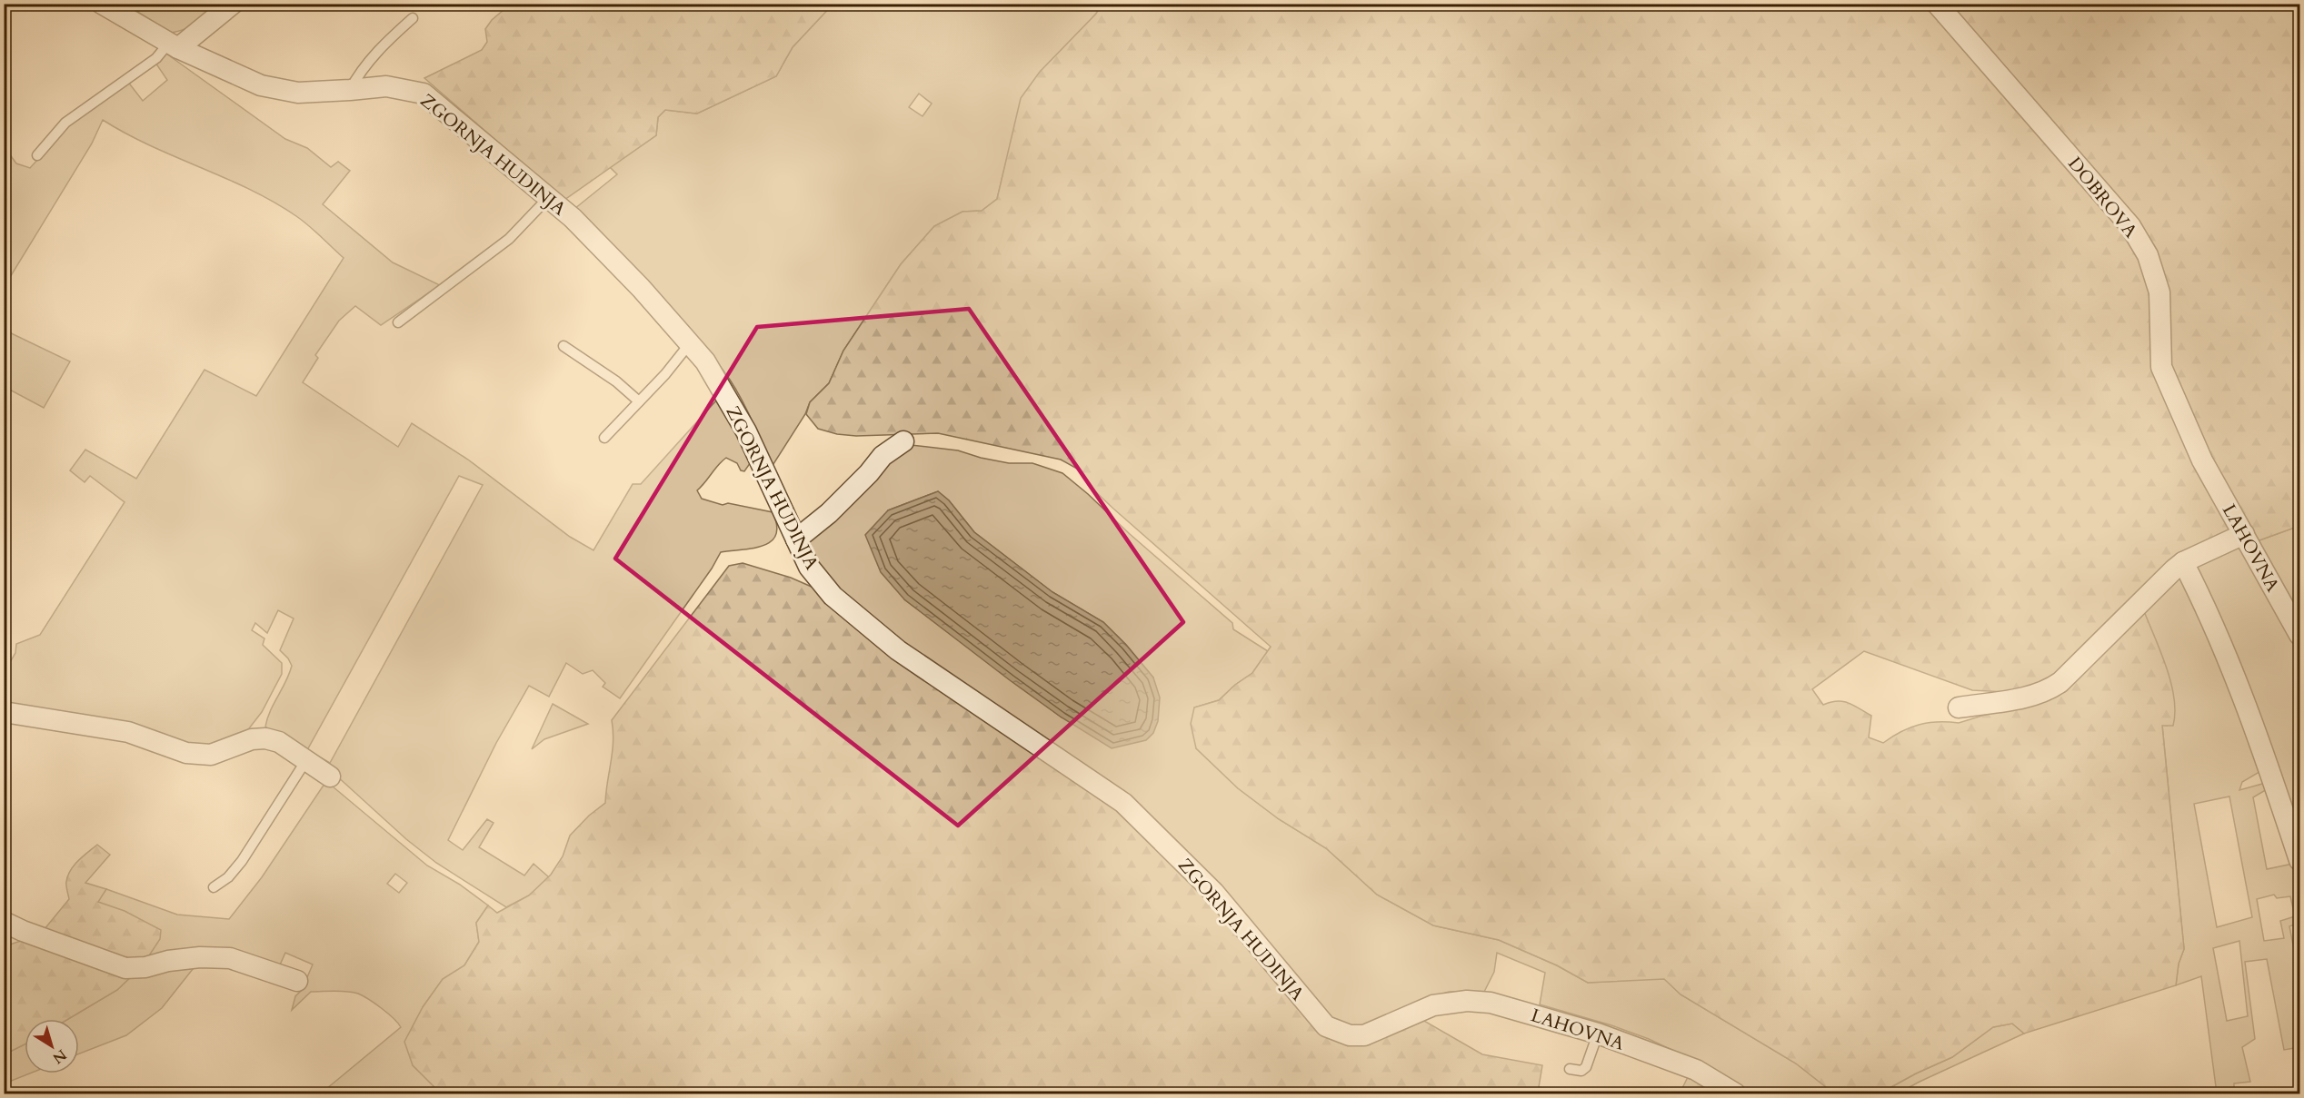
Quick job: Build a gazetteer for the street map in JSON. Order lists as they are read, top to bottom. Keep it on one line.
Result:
{"streets":{"street":["ZGORNJA HUDINJA","DOBROVA","LAHOVNA"]},"crossings":[["ZGORNJA HUDINJA","LAHOVNA"],["DOBROVA","LAHOVNA"]],"north":"bottom right"}
